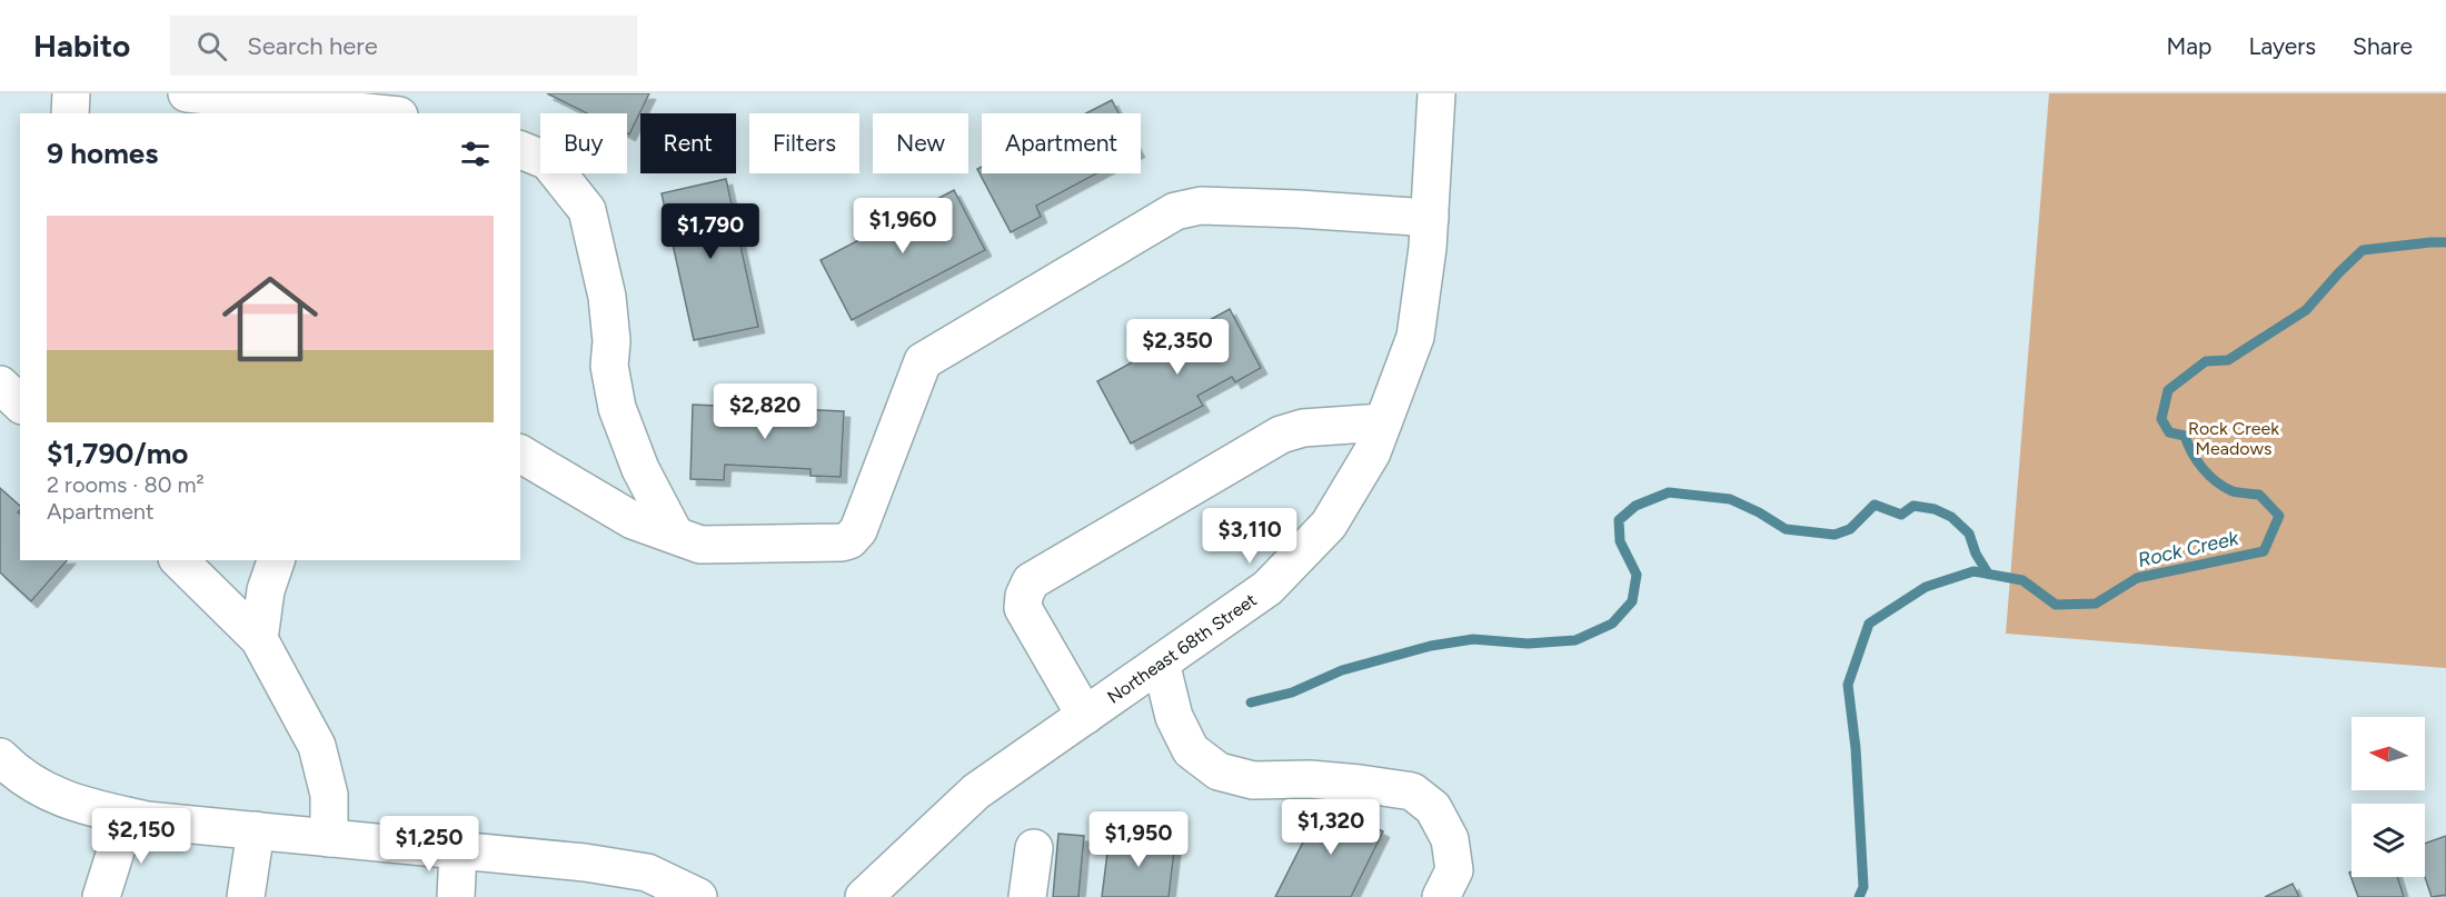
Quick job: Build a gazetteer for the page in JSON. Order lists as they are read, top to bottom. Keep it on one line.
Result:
{"streets":{"street":["Northeast 68th Street"]},"water":["Rock Creek"],"parks":["Rock Creek Meadows"],"north":"left","page":{"header":"Habito","search":"Search here","nav":["Map","Layers","Share"],"chip":["Buy","Rent","Filters","New","Apartment"],"heading":"9 homes","list":[{"name":"$1,790/mo","note":"2 rooms · 80 m² · Apartment"}],"price":["$1,960","$1,790","$2,350","$2,820","$3,110","$1,320","$2,150","$1,950","$1,250"]}}
